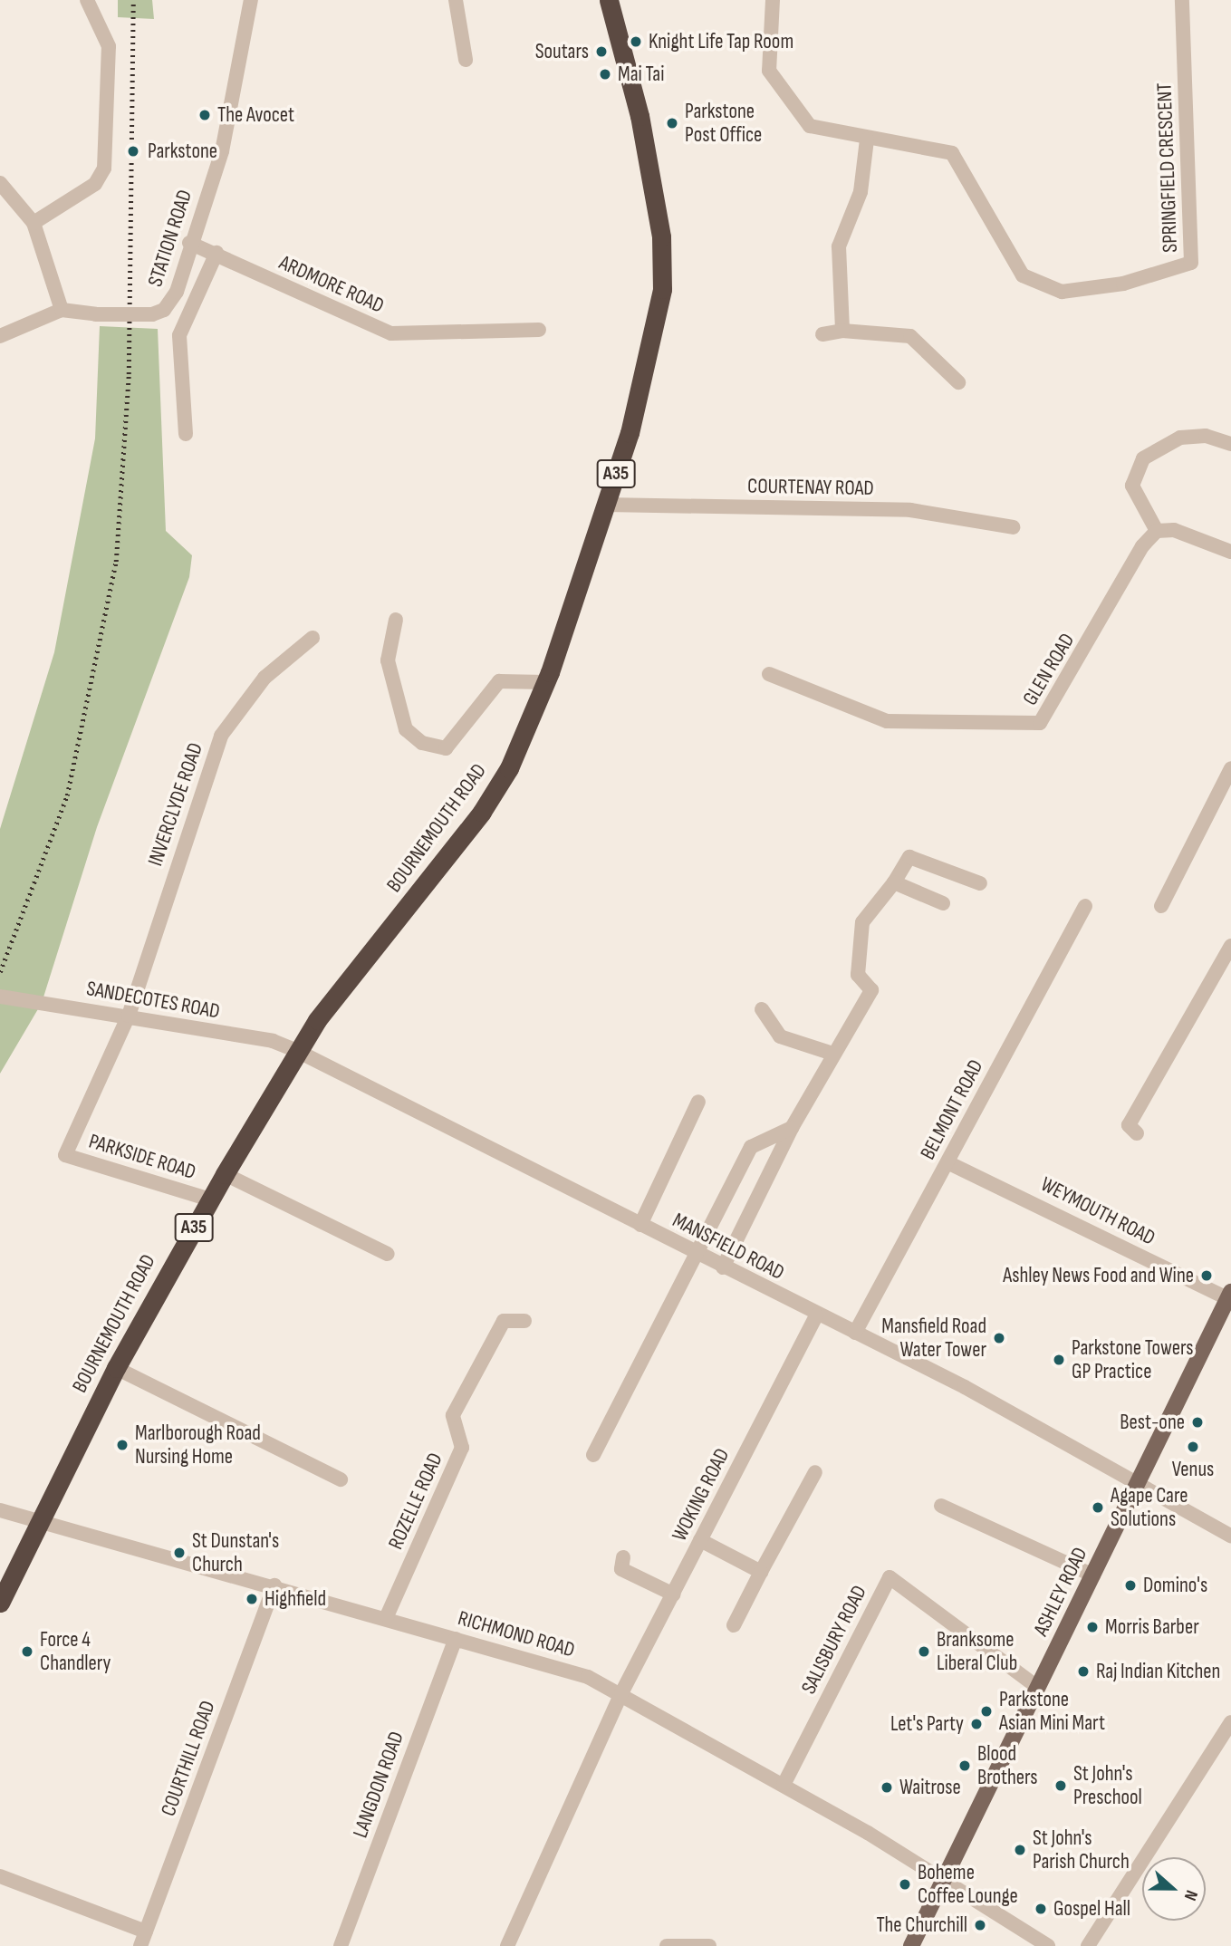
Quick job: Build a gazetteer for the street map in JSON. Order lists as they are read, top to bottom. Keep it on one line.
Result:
{"streets":{"highway":["A35","BOURNEMOUTH ROAD"],"main road":["ASHLEY ROAD"],"street":["SPRINGFIELD CRESCENT","STATION ROAD","ARDMORE ROAD","COURTENAY ROAD","GLEN ROAD","INVERCLYDE ROAD","SANDECOTES ROAD","BELMONT ROAD","PARKSIDE ROAD","WEYMOUTH ROAD","MANSFIELD ROAD","WOKING ROAD","ROZELLE ROAD","RICHMOND ROAD","SALISBURY ROAD","COURTHILL ROAD","LANGDON ROAD"]},"crossings":[["STATION ROAD","ARDMORE ROAD"],["COURTENAY ROAD","BOURNEMOUTH ROAD"],["INVERCLYDE ROAD","SANDECOTES ROAD"],["INVERCLYDE ROAD","PARKSIDE ROAD"],["BOURNEMOUTH ROAD","SANDECOTES ROAD"],["BOURNEMOUTH ROAD","PARKSIDE ROAD"],["BOURNEMOUTH ROAD","MANSFIELD ROAD"],["BOURNEMOUTH ROAD","RICHMOND ROAD"],["SANDECOTES ROAD","PARKSIDE ROAD"],["SANDECOTES ROAD","MANSFIELD ROAD"],["BELMONT ROAD","WEYMOUTH ROAD"],["BELMONT ROAD","MANSFIELD ROAD"],["WEYMOUTH ROAD","ASHLEY ROAD"],["MANSFIELD ROAD","WOKING ROAD"],["MANSFIELD ROAD","ASHLEY ROAD"],["WOKING ROAD","RICHMOND ROAD"],["ROZELLE ROAD","RICHMOND ROAD"],["ASHLEY ROAD","RICHMOND ROAD"],["ASHLEY ROAD","SALISBURY ROAD"],["RICHMOND ROAD","SALISBURY ROAD"],["RICHMOND ROAD","COURTHILL ROAD"],["RICHMOND ROAD","LANGDON ROAD"]],"places":["Knight Life Tap Room","Soutars","Mai Tai","The Avocet","Parkstone Post Office","Parkstone","Ashley News Food and Wine","Mansfield Road Water Tower","Parkstone Towers GP Practice","Best-one","Marlborough Road Nursing Home","Venus","Agape Care Solutions","St Dunstan's Church","Domino's","Highfield","Morris Barber","Force 4 Chandlery","Branksome Liberal Club","Raj Indian Kitchen","Parkstone Asian Mini Mart","Let's Party","Blood Brothers","St John's Preschool","Waitrose","St John's Parish Church","Boheme Coffee Lounge","Gospel Hall","The Churchill"],"north":"right"}
